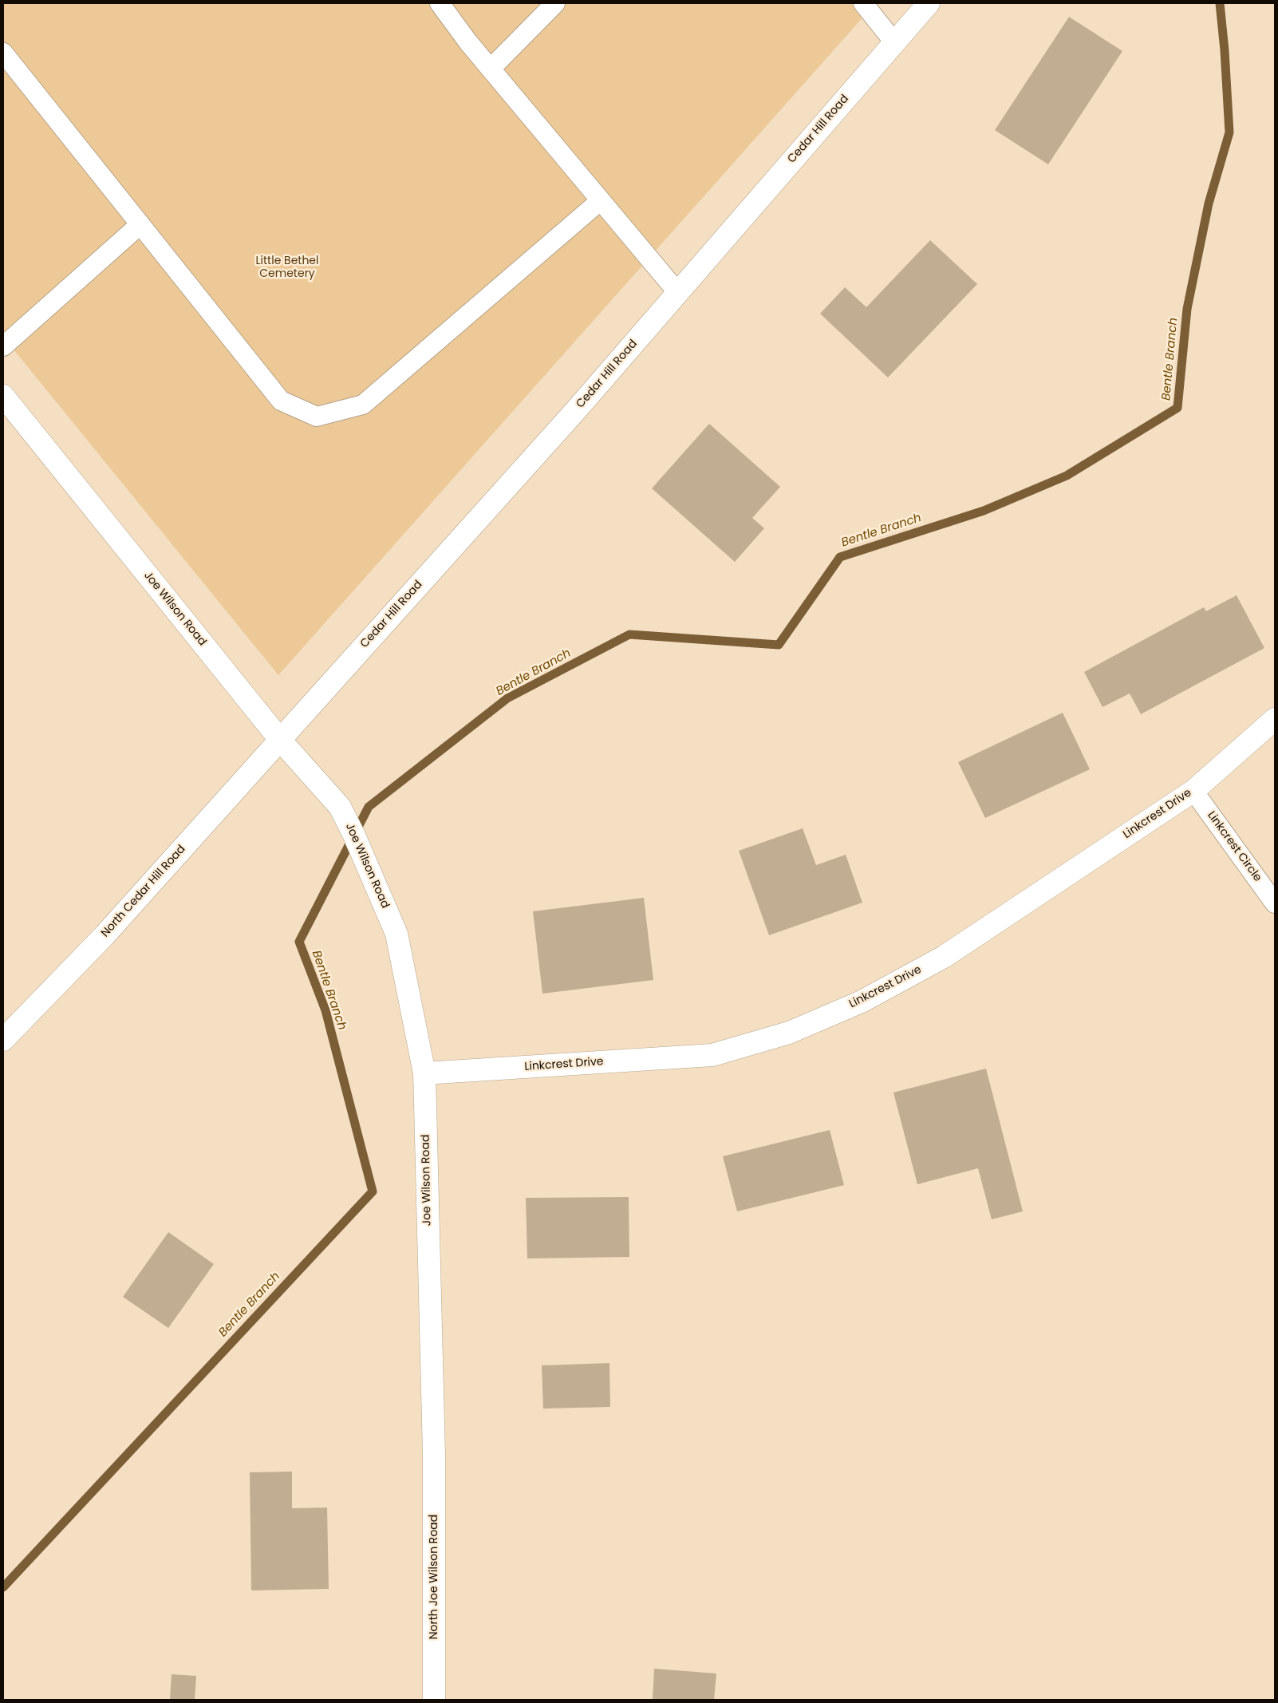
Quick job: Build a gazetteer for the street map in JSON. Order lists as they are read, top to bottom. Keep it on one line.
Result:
{"streets":{"street":["Cedar Hill Road","Joe Wilson Road","Linkcrest Drive","North Cedar Hill Road","North Joe Wilson Road"],"lane":["Linkcrest Circle"]},"crossings":[["Cedar Hill Road","Joe Wilson Road"],["Cedar Hill Road","North Cedar Hill Road"],["Joe Wilson Road","Linkcrest Drive"],["Joe Wilson Road","North Cedar Hill Road"],["Joe Wilson Road","North Joe Wilson Road"],["Linkcrest Drive","Linkcrest Circle"]],"water":["Bentle Branch"],"parks":["Little Bethel Cemetery"]}
